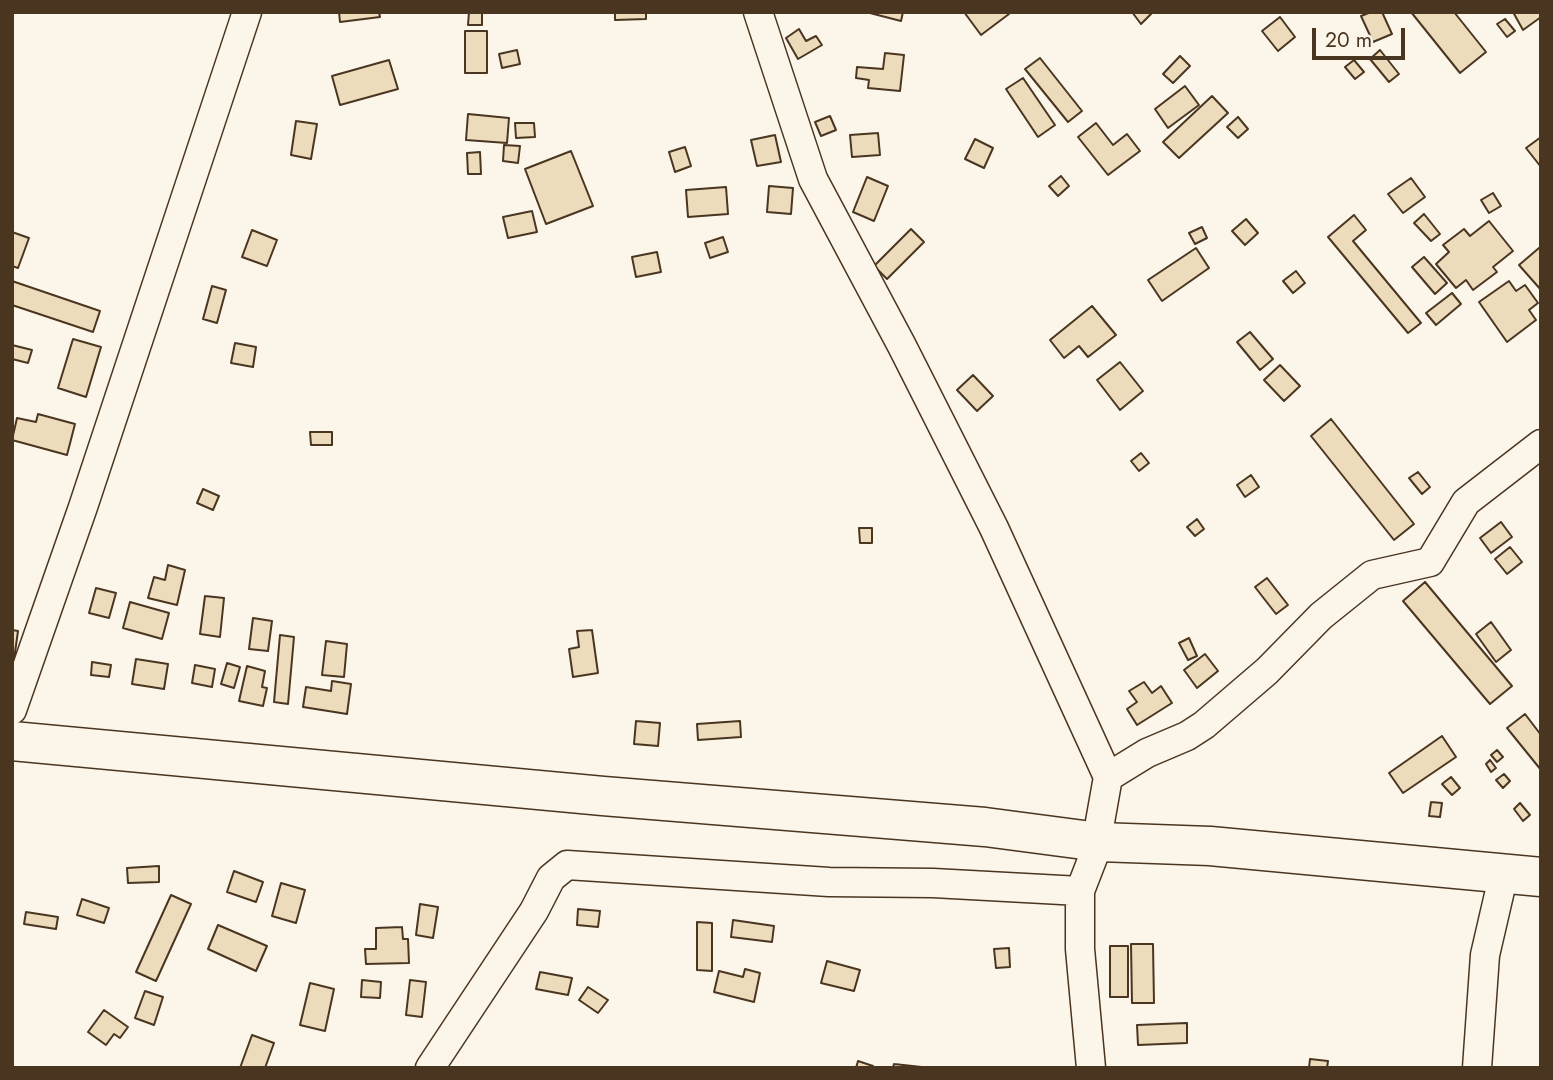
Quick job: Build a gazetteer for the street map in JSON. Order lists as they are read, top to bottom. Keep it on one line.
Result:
{"scale_bar":"20 m"}
